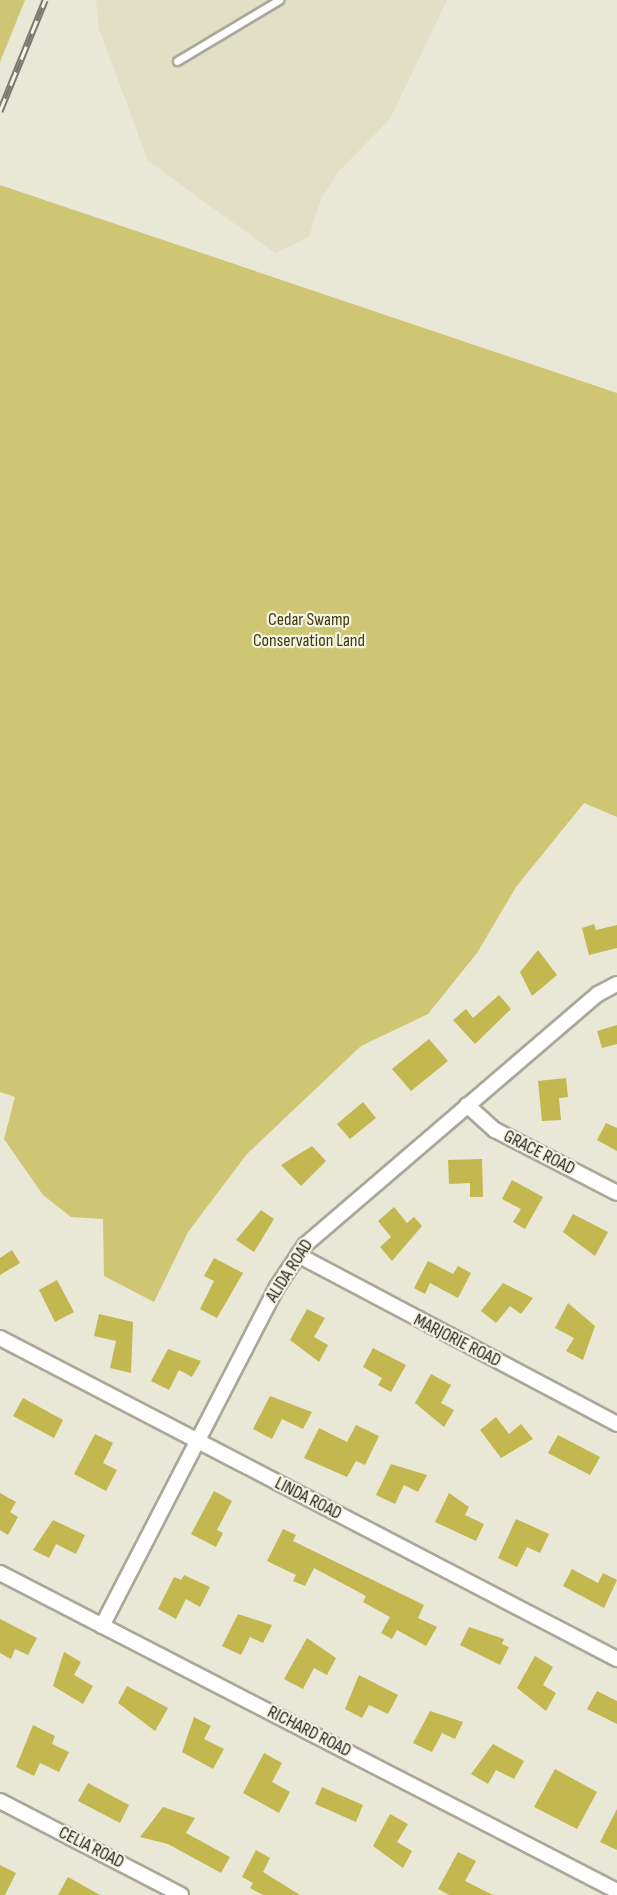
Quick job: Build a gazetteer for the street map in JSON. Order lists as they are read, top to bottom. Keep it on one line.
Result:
{"streets":{"street":["GRACE ROAD","ALIDA ROAD","MARJORIE ROAD","LINDA ROAD","RICHARD ROAD","CELIA ROAD"]},"crossings":[["GRACE ROAD","ALIDA ROAD"],["ALIDA ROAD","MARJORIE ROAD"],["ALIDA ROAD","LINDA ROAD"],["ALIDA ROAD","RICHARD ROAD"]],"parks":["Cedar Swamp Conservation Land"]}
